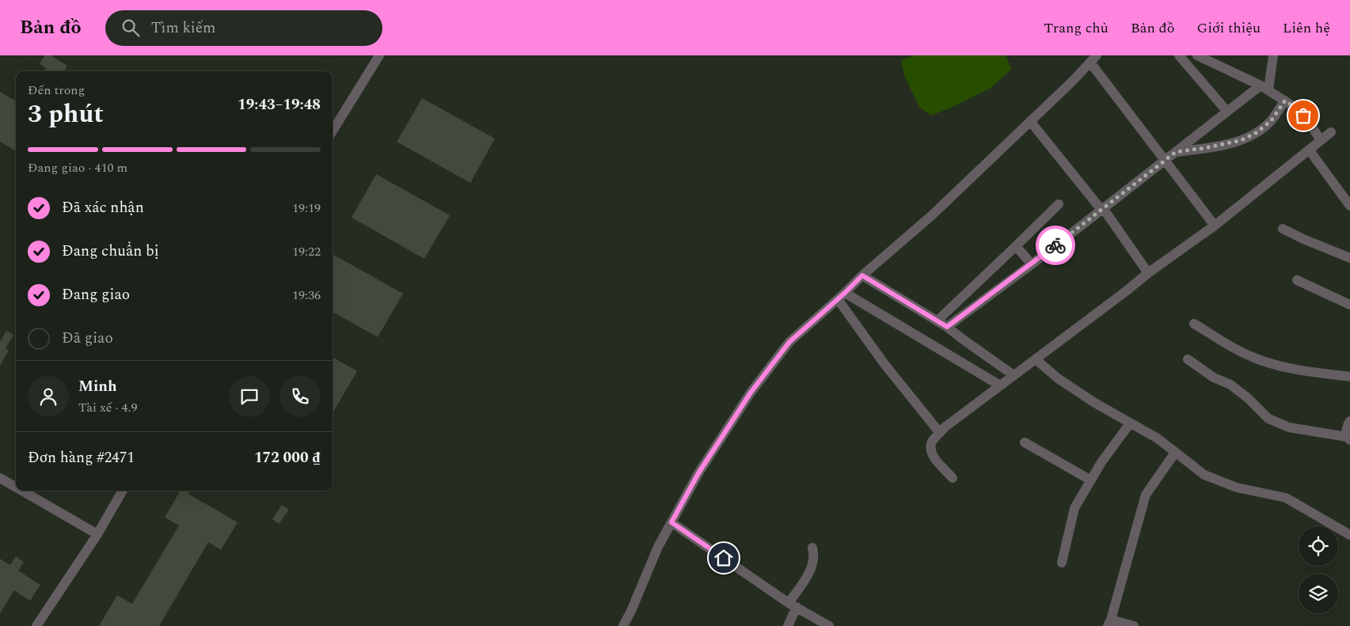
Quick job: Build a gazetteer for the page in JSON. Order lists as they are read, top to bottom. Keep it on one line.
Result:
{"page":{"header":"Bản đồ","search":"Tìm kiếm","nav":["Trang chủ","Bản đồ","Giới thiệu","Liên hệ"],"heading":["3 phút","Đến trong","19:43–19:48"],"panel":["Minh","Tài xế · 4.9","Đơn hàng #2471","172 000 ₫"],"bar":"Đang giao · 410 m","list":[["Đã xác nhận","19:19"],["Đang chuẩn bị","19:22"],["Đang giao","19:36"],"Đã giao"]}}
